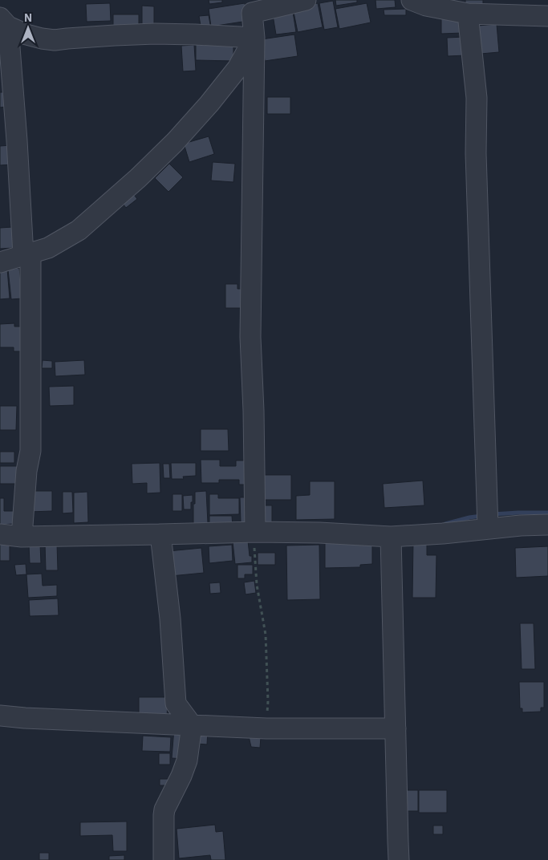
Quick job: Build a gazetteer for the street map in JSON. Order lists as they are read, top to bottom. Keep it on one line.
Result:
{"north":"top"}
